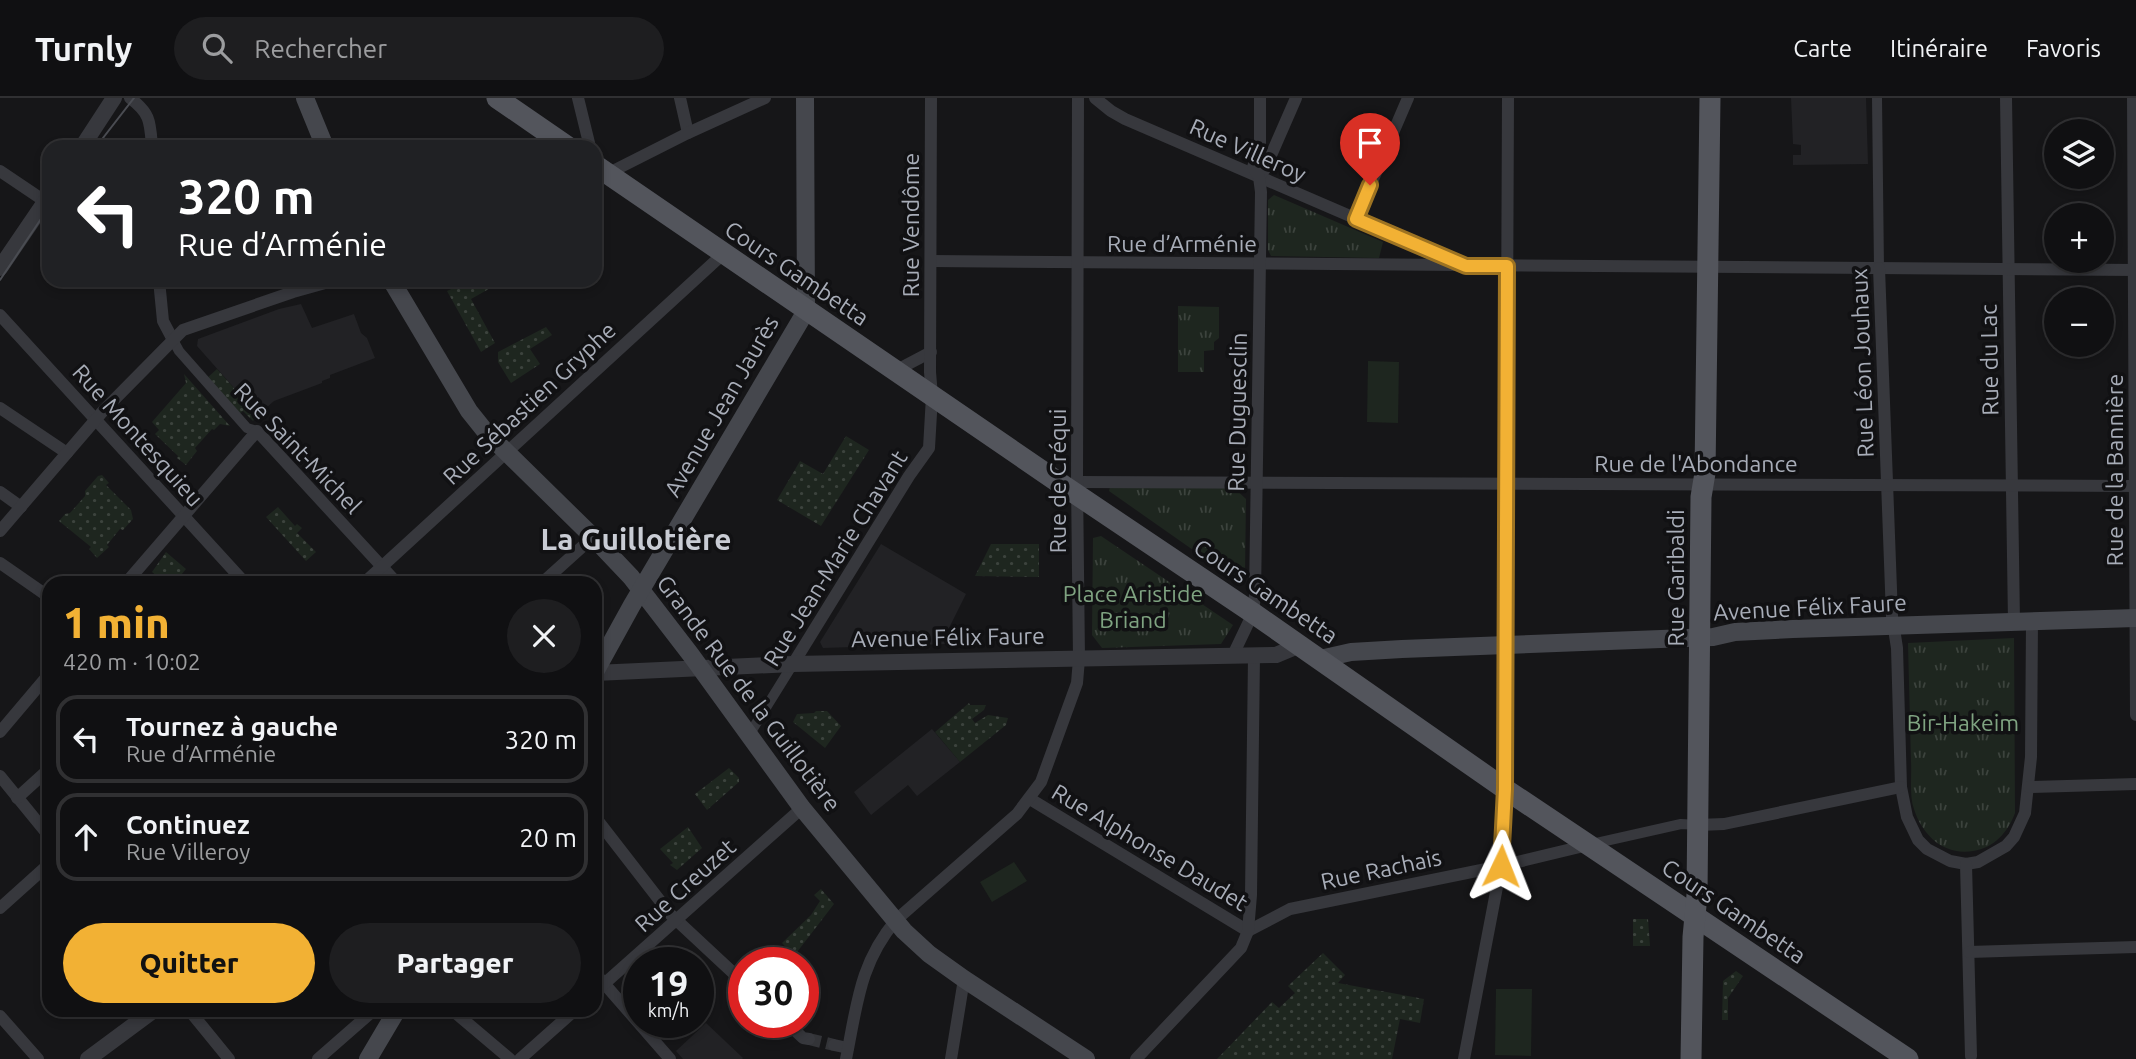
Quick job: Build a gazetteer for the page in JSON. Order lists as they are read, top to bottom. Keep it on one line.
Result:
{"streets":{"main road":["Cours Gambetta","Avenue Jean Jaurès","Rue Garibaldi","Avenue Félix Faure","Grande Rue de la Guillotière"],"street":["Rue Villeroy","Rue Vendôme","Rue d’Arménie","Rue du Lac","Rue Léon Jouhaux","Rue Sébastien Gryphe","Rue Duguesclin","Rue Montesquieu","Rue Saint-Michel","Rue de l'Abondance","Rue de la Bannière","Rue de Créqui","Rue Jean-Marie Chavant","Rue Alphonse Daudet","Rue Rachais","Rue Creuzet"]},"crossings":[["Rue Villeroy","Rue d’Arménie"],["Rue Villeroy","Rue Duguesclin"],["Rue Vendôme","Rue d’Arménie"],["Rue Vendôme","Cours Gambetta"],["Rue Vendôme","Rue Jean-Marie Chavant"],["Rue d’Arménie","Rue du Lac"],["Rue d’Arménie","Rue Léon Jouhaux"],["Rue d’Arménie","Rue Duguesclin"],["Rue d’Arménie","Rue de la Bannière"],["Rue d’Arménie","Rue de Créqui"],["Rue d’Arménie","Rue Garibaldi"],["Cours Gambetta","Rue Sébastien Gryphe"],["Cours Gambetta","Avenue Jean Jaurès"],["Cours Gambetta","Rue Duguesclin"],["Cours Gambetta","Rue de Créqui"],["Cours Gambetta","Rue Jean-Marie Chavant"],["Cours Gambetta","Rue Garibaldi"],["Cours Gambetta","Avenue Félix Faure"],["Cours Gambetta","Rue Rachais"],["Rue du Lac","Rue de l'Abondance"],["Rue du Lac","Avenue Félix Faure"],["Rue Léon Jouhaux","Rue de l'Abondance"],["Rue Léon Jouhaux","Avenue Félix Faure"],["Rue Léon Jouhaux","Rue Rachais"],["Rue Sébastien Gryphe","Rue Saint-Michel"],["Rue Sébastien Gryphe","Grande Rue de la Guillotière"],["Avenue Jean Jaurès","Grande Rue de la Guillotière"],["Rue Duguesclin","Rue de l'Abondance"],["Rue Duguesclin","Avenue Félix Faure"],["Rue de l'Abondance","Rue de la Bannière"],["Rue de l'Abondance","Rue Garibaldi"],["Rue de la Bannière","Avenue Félix Faure"],["Rue de Créqui","Avenue Félix Faure"],["Rue de Créqui","Grande Rue de la Guillotière"],["Rue de Créqui","Rue Alphonse Daudet"],["Rue Jean-Marie Chavant","Avenue Félix Faure"],["Rue Jean-Marie Chavant","Grande Rue de la Guillotière"],["Rue Garibaldi","Avenue Félix Faure"],["Rue Garibaldi","Rue Rachais"],["Avenue Félix Faure","Grande Rue de la Guillotière"],["Grande Rue de la Guillotière","Rue Creuzet"],["Rue Alphonse Daudet","Rue Rachais"]],"districts":["La Guillotière"],"parks":["Place Aristide Briand","Bir-Hakeim"],"page":{"header":"Turnly","search":"Rechercher","nav":["Carte","Itinéraire","Favoris"],"map_buttons":["+","−"],"turn":["320 m","Rue d’Arménie"],"heading":["1 min","420 m · 10:02"],"list":[{"name":"Tournez à gauche","note":"Rue d’Arménie","value":"320 m"},{"name":"Continuez","note":"Rue Villeroy","value":"20 m"}],"buttons":["Quitter","Partager"],"speed":"19 km/h","limit":"30"}}
